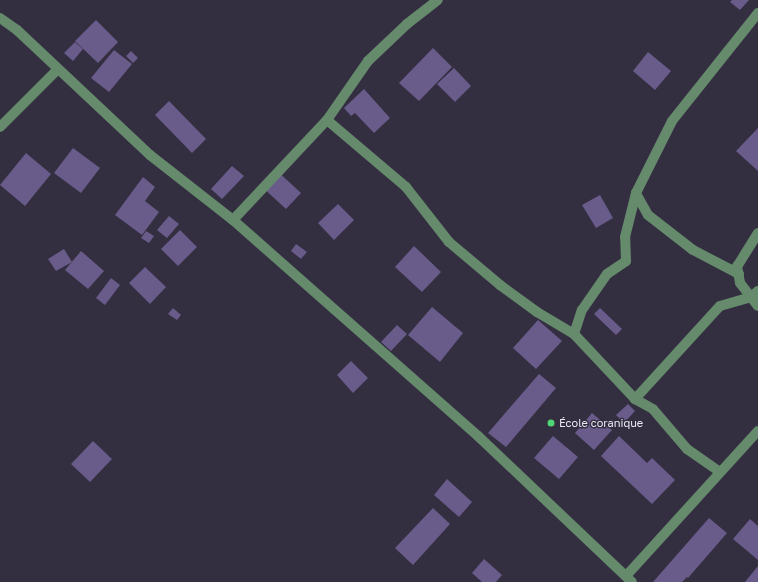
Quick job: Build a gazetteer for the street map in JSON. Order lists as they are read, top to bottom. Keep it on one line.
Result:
{"places":["École coranique"]}
